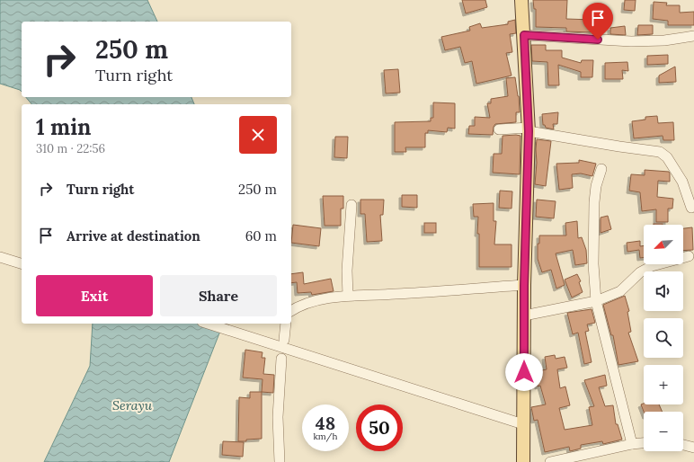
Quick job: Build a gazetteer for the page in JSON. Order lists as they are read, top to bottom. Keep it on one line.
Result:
{"water":["Serayu"],"north":"bottom left","page":{"turn":["250 m","Turn right"],"heading":["1 min","310 m · 22:56"],"list":[{"name":"Turn right","value":"250 m"},{"name":"Arrive at destination","value":"60 m"}],"map_buttons":["+","−"],"buttons":["Exit","Share"],"speed":"48 km/h","limit":"50"}}
